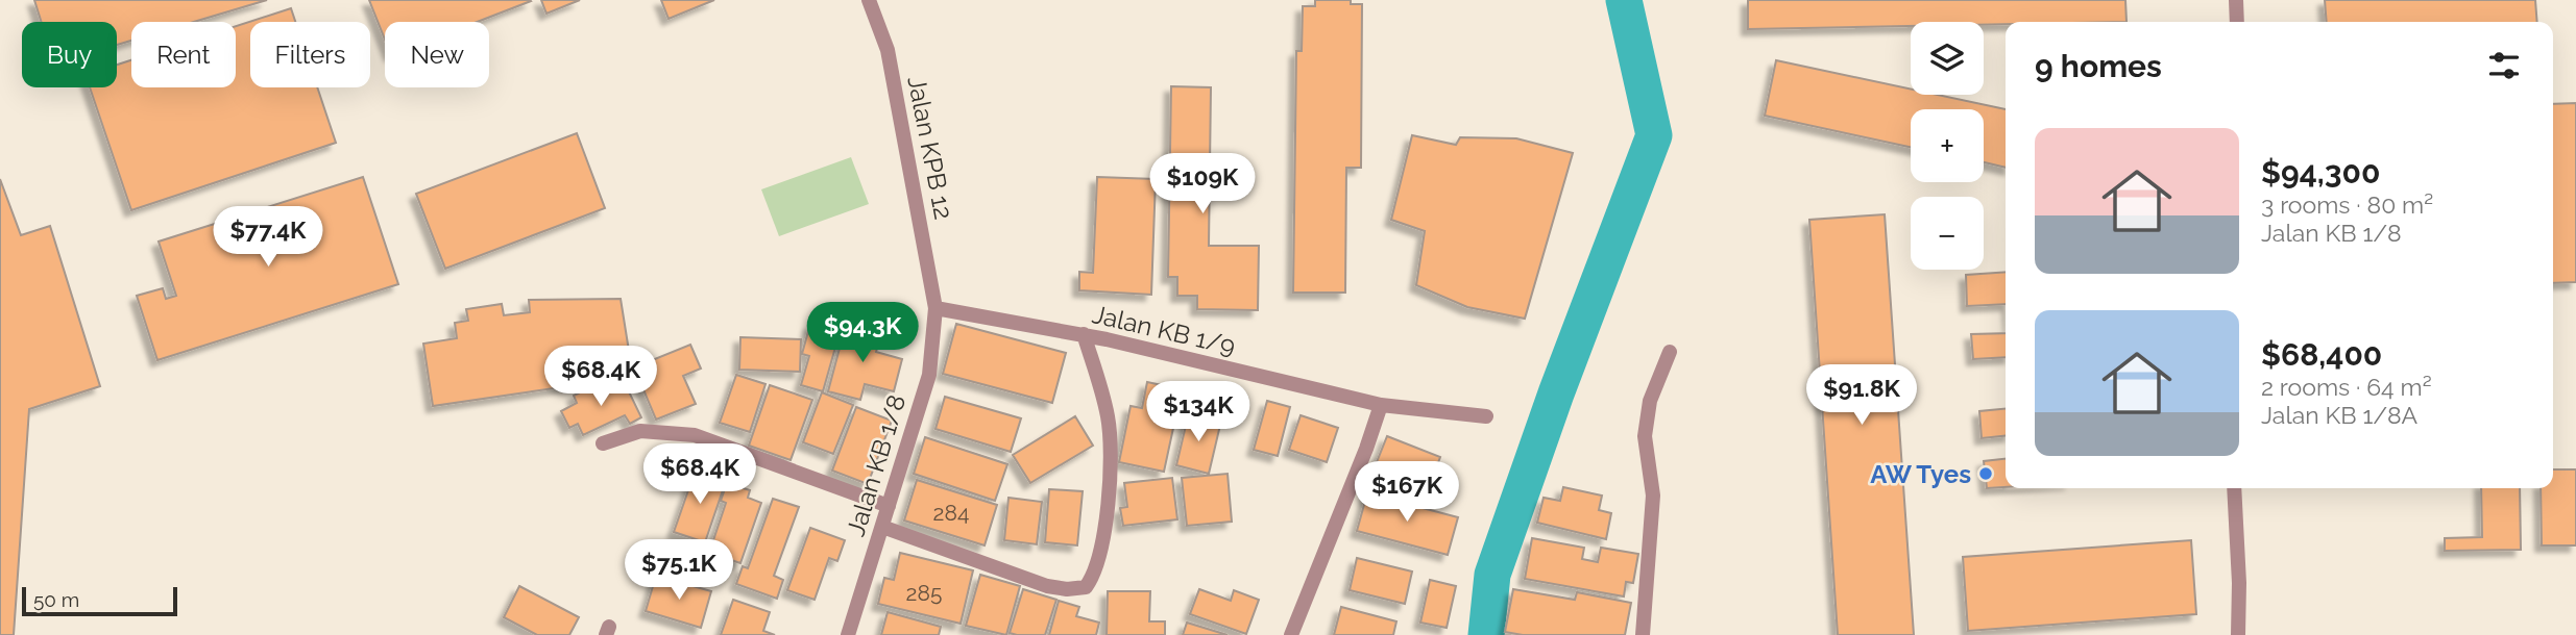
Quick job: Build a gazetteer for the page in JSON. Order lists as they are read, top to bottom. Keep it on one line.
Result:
{"streets":{"street":["Jalan KPB 12","Jalan KB 1/9","Jalan KB 1/8"]},"crossings":[["Jalan KPB 12","Jalan KB 1/9"],["Jalan KPB 12","Jalan KB 1/8"],["Jalan KB 1/9","Jalan KB 1/8"]],"places":["AW Tyes"],"house_numbers":["284","285"],"scale_bar":"50 m","page":{"map_buttons":["+","−"],"chip":["Buy","Rent","Filters","New"],"heading":"9 homes","list":[{"name":"$94,300","note":"3 rooms · 80 m² · Jalan KB 1/8"},{"name":"$68,400","note":"2 rooms · 64 m² · Jalan KB 1/8A"}],"price":["$109K","$77.4K","$94.3K","$68.4K","$91.8K","$134K","$68.4K","$167K","$75.1K"],"scale":"50 m"}}
